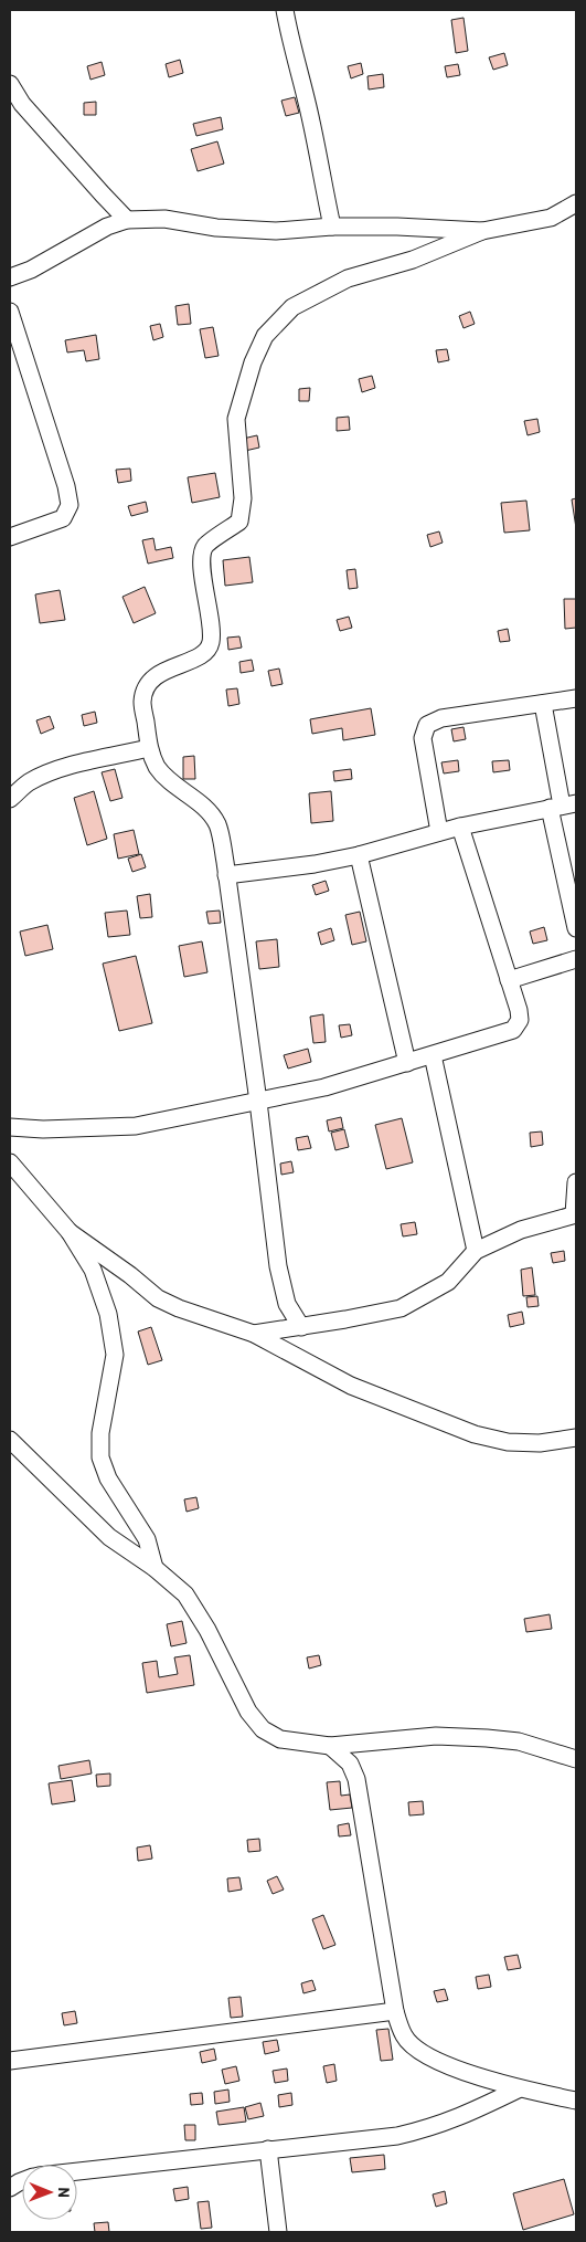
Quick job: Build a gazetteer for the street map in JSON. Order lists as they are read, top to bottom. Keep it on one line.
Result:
{"north":"right"}
